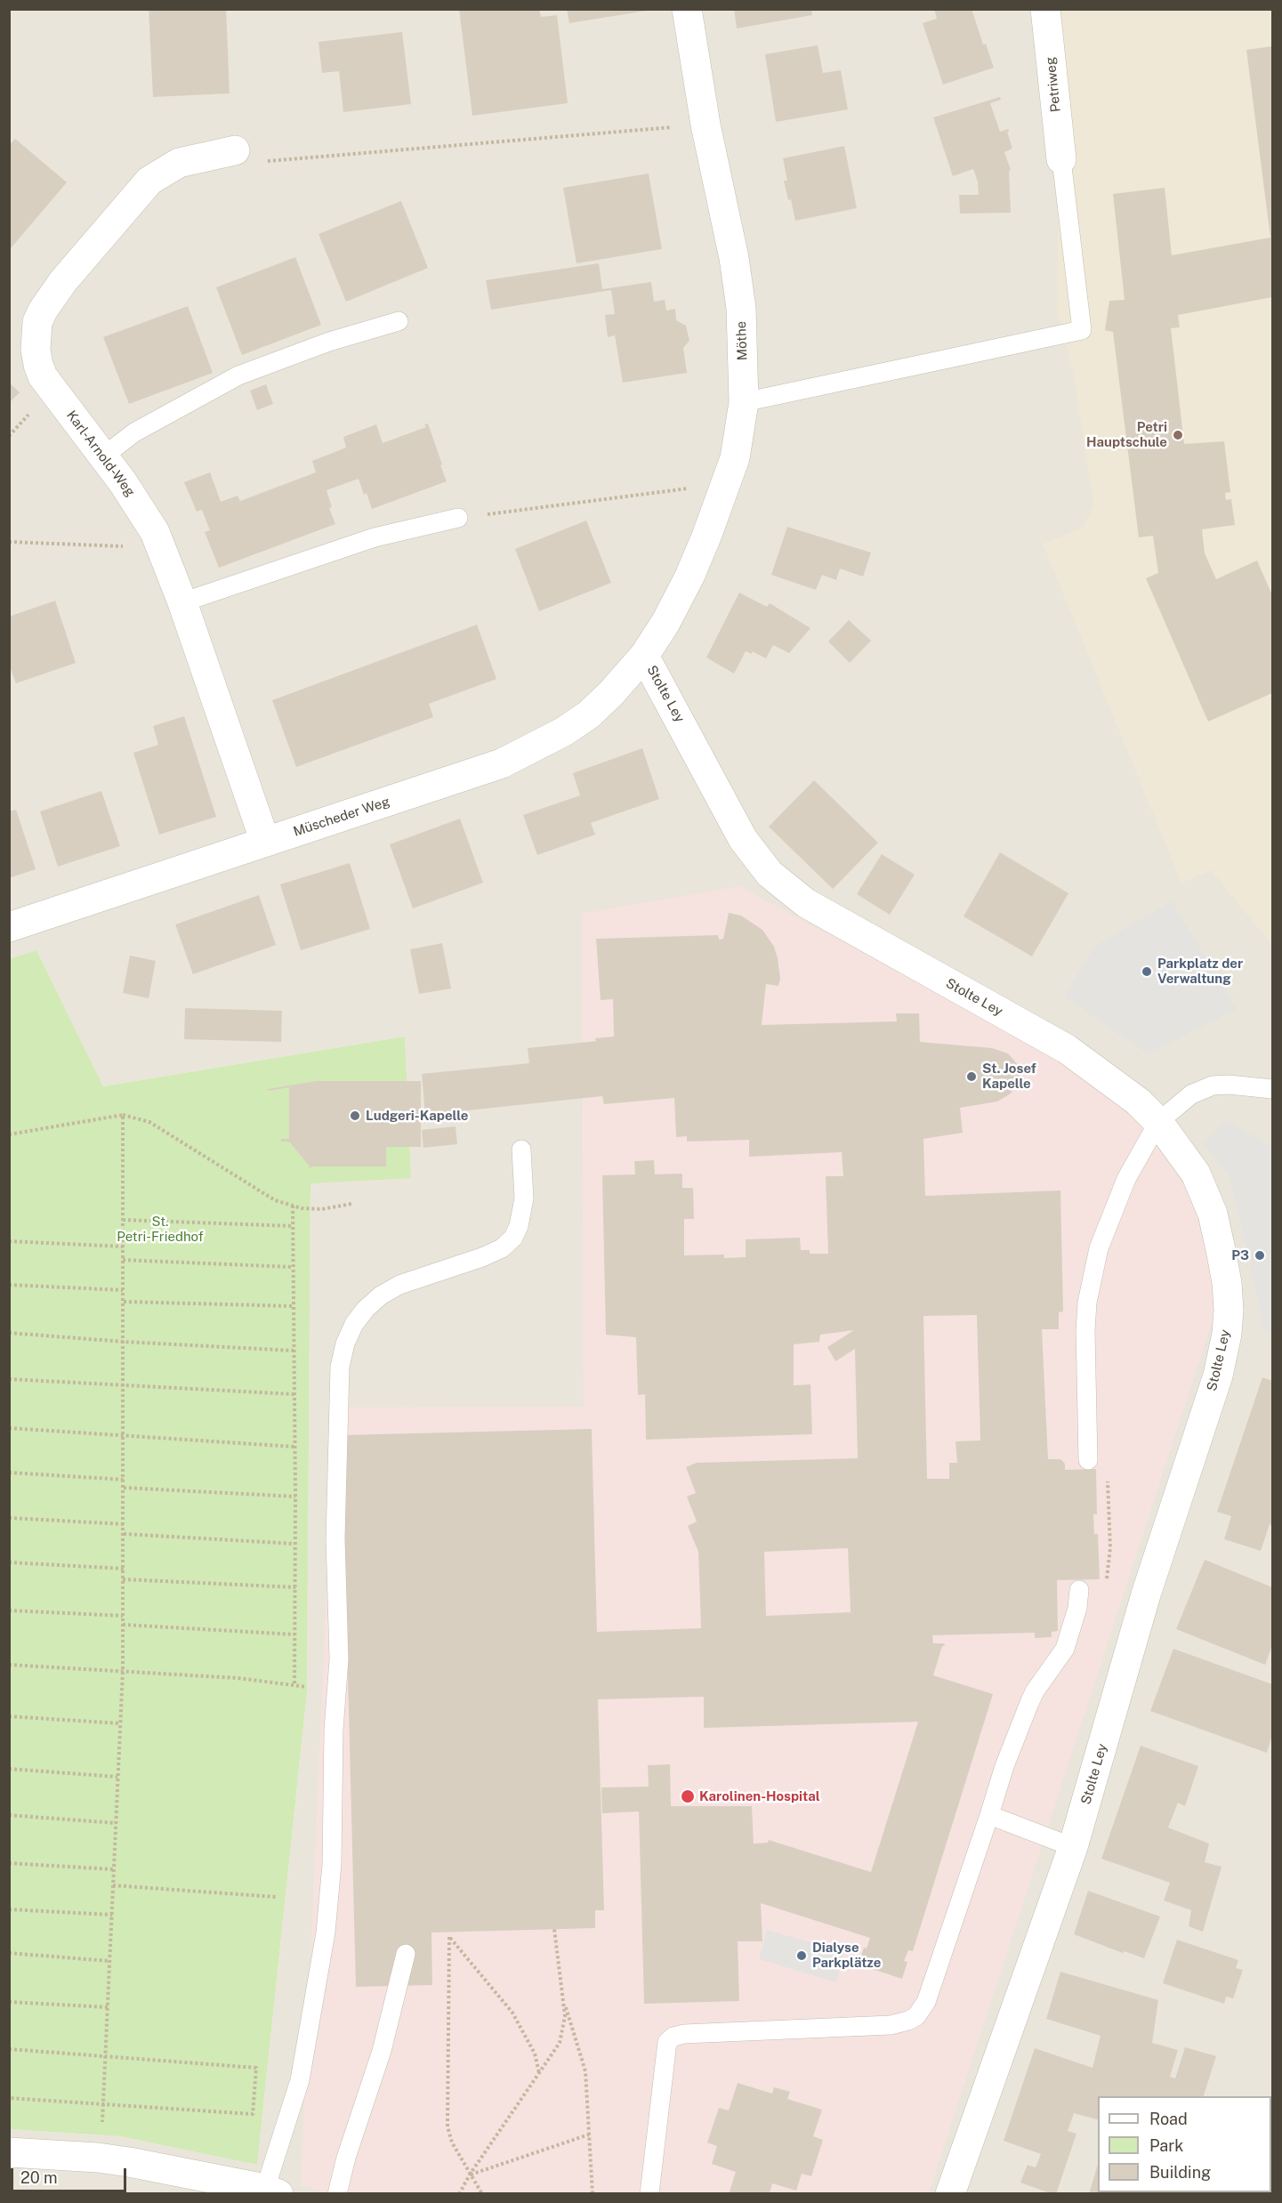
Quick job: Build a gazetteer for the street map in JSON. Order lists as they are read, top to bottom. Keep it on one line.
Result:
{"streets":{"street":["Petriweg","Möthe","Karl-Arnold-Weg","Stolte Ley","Müscheder Weg"]},"crossings":[["Möthe","Stolte Ley"],["Möthe","Müscheder Weg"],["Karl-Arnold-Weg","Müscheder Weg"],["Stolte Ley","Müscheder Weg"]],"parks":["St. Petri-Friedhof"],"places":["Petri Hauptschule","Parkplatz der Verwaltung","St. Josef Kapelle","Ludgeri-Kapelle","P3","Karolinen-Hospital","Dialyse Parkplätze"],"legend":["Road","Park","Building"],"scale_bar":"20 m"}
